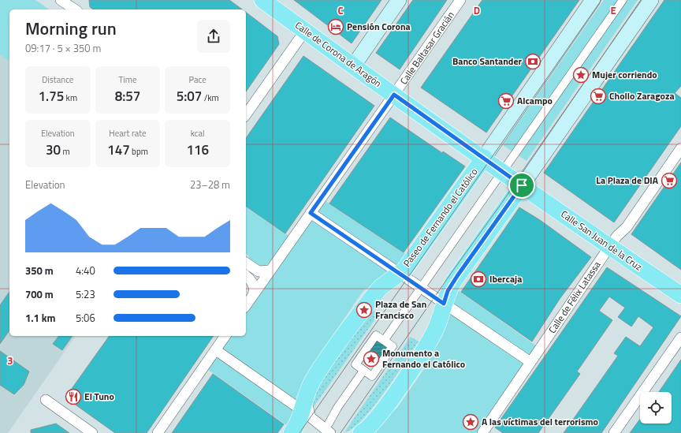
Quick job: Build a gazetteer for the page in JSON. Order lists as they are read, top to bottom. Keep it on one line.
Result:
{"streets":{"main road":["Calle de Corona de Aragón","Paseo de Fernando el Católico","Calle San Juan de la Cruz"],"street":["Calle Baltasar Gracián","Calle de Félix Latassa"]},"crossings":[["Calle Baltasar Gracián","Calle de Corona de Aragón"],["Calle de Corona de Aragón","Paseo de Fernando el Católico"],["Calle de Corona de Aragón","Calle San Juan de la Cruz"],["Calle San Juan de la Cruz","Calle de Félix Latassa"]],"places":{"hotel":["Pensión Corona"],"bank":["Banco Santander","Ibercaja"],"place":["Mujer corriendo","Plaza de San Francisco","Monumento a Fernando el Católico","A las víctimas del terrorismo"],"supermarket":["Chollo Zaragoza","Alcampo","La Plaza de DIA"],"restaurant":["El Tuno"]},"page":{"heading":["Morning run","09:17 · 5 × 350 m"],"stats":[["Distance","1.75 km"],["Time","8:57"],["Pace","5:07 /km"],["Elevation","30 m"],["Heart rate","147 bpm"],["kcal","116"]],"chart":["Elevation","23–28 m"],"list":[{"name":"350 m","note":"4:40"},{"name":"700 m","note":"5:23"},{"name":"1.1 km","note":"5:06"}]},"grid":{"columns":["C","D","E"],"rows":["3"]}}
